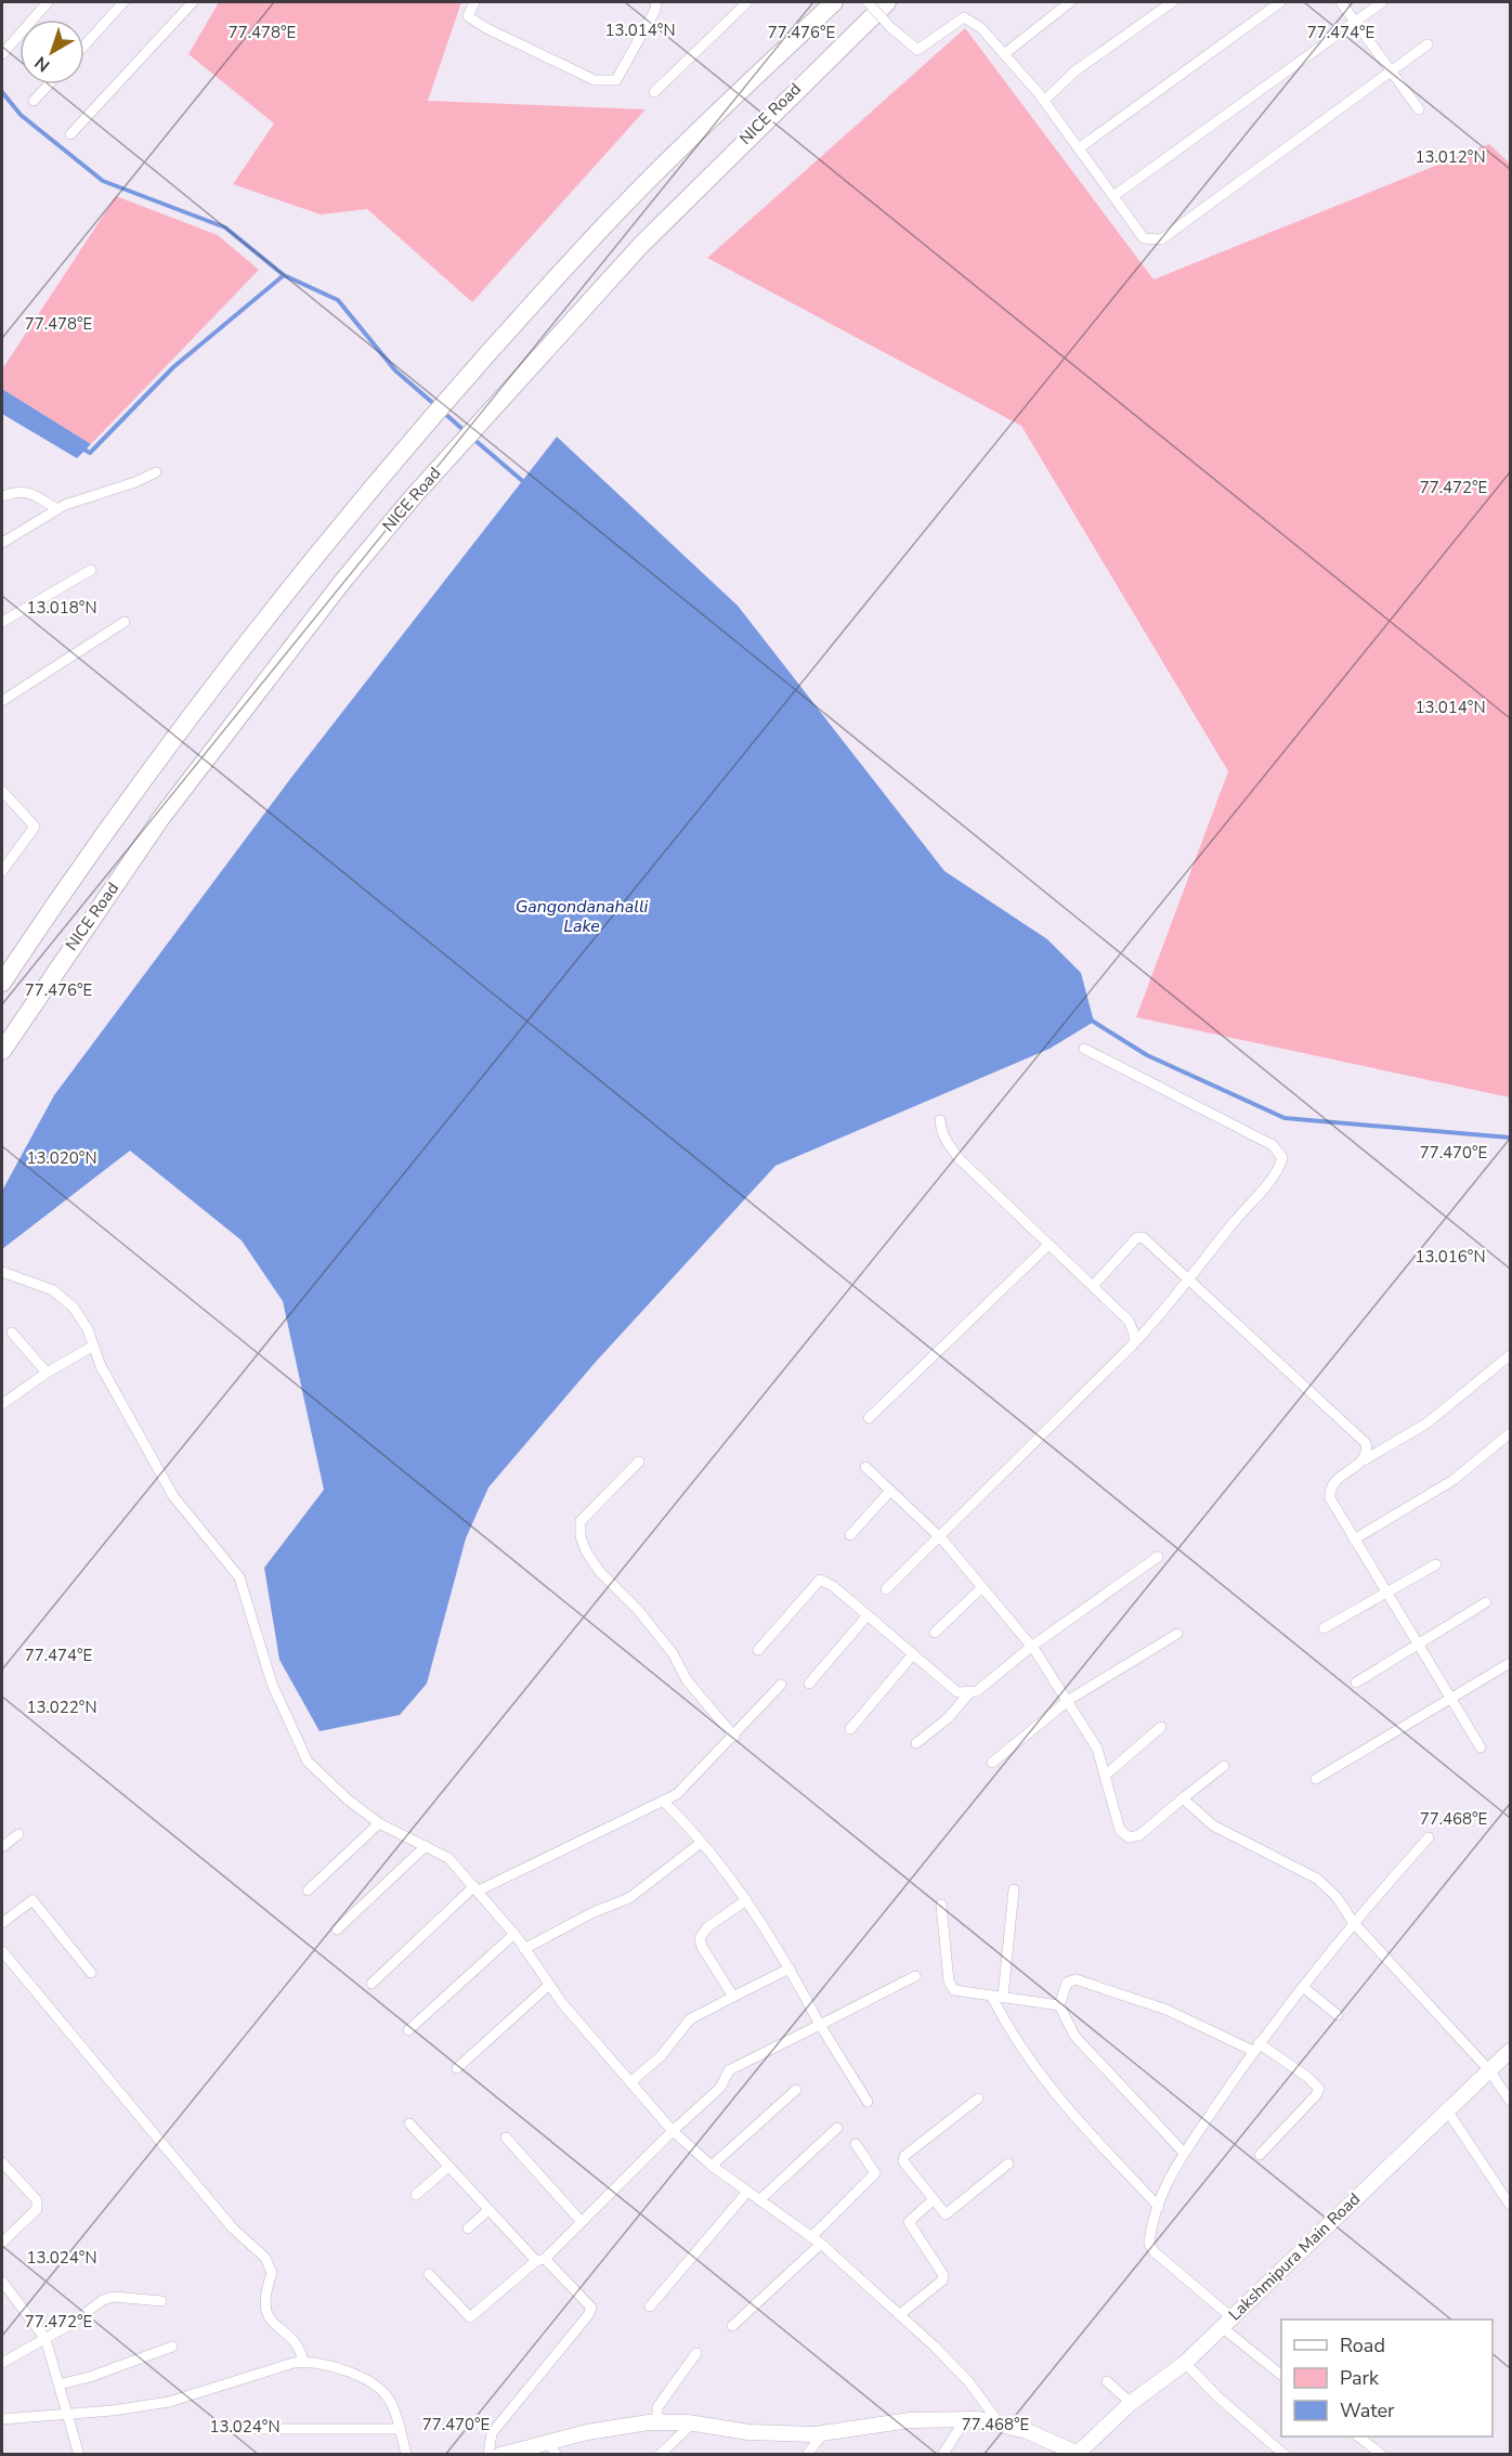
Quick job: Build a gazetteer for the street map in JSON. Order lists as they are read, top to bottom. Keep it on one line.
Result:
{"streets":{"highway":["NICE Road"],"street":["Lakshmipura Main Road"]},"water":["Gangondanahalli Lake"],"legend":["Road","Park","Water"],"north":"bottom left","coordinates":["13.014°N","77.478°E","77.476°E","77.474°E","13.012°N","77.472°E","13.018°N","77.470°E","13.020°N","13.016°N","13.022°N","77.468°E","13.024°N"]}
